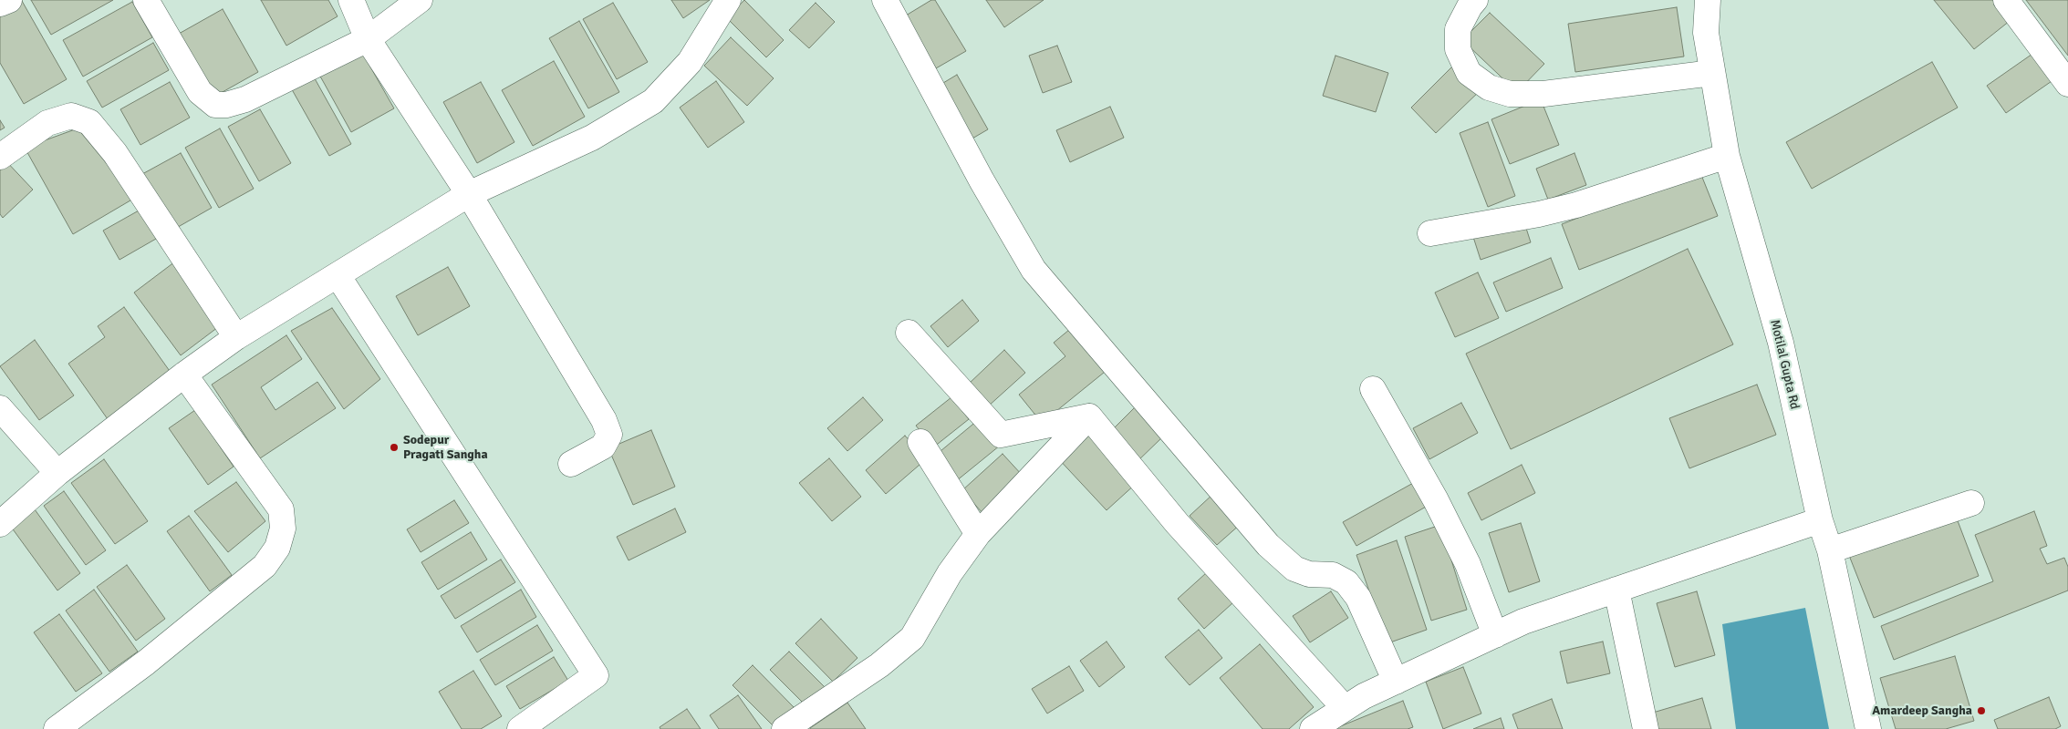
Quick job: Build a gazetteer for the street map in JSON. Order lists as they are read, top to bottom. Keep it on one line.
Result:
{"streets":{"street":["Motilal Gupta Rd"]},"places":["Sodepur Pragati Sangha","Amardeep Sangha"]}
